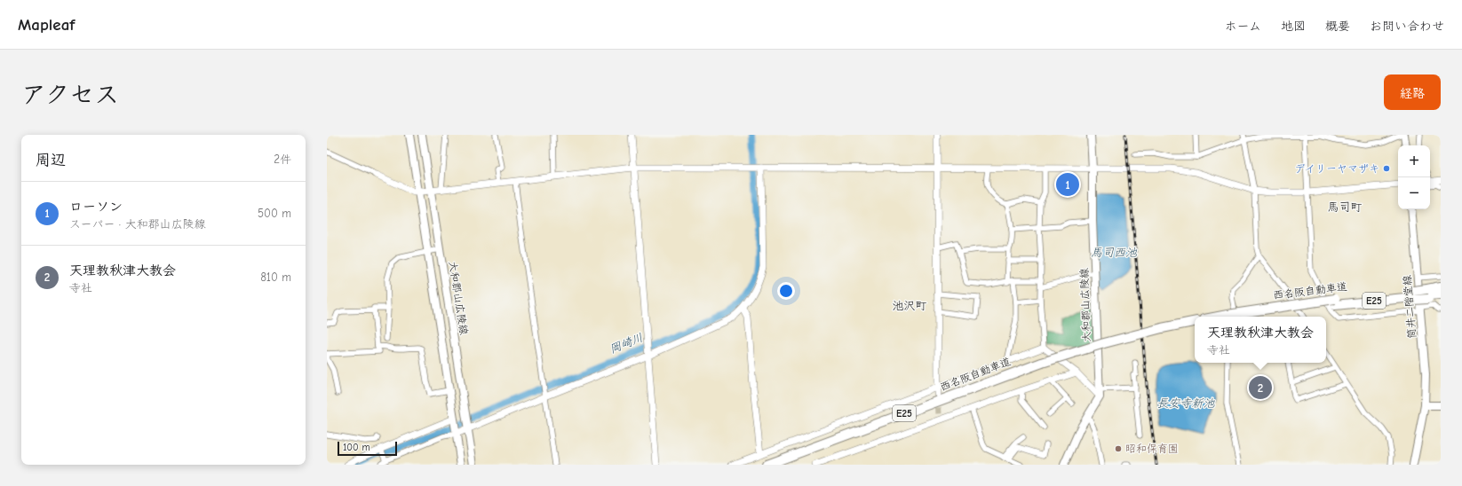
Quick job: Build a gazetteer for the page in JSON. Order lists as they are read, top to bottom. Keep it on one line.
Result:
{"streets":{"highway":["西名阪自動車道","E25"],"main road":["大和郡山広陵線","筒井二階堂線"]},"districts":["馬司町","池沢町"],"water":["馬司西池","岡崎川","長安寺新池"],"places":["デイリーヤマザキ","昭和保育園"],"scale_bar":"100 m","page":{"header":"Mapleaf","nav":["ホーム","地図","概要","お問い合わせ"],"title":"アクセス","buttons":"経路","heading":["周辺","2件"],"map_buttons":["+","−"],"pins":["1","2"],"list":[{"mark":"1","name":"ローソン","note":"スーパー · 大和郡山広陵線","value":"500 m"},{"mark":"2","name":"天理教秋津大教会","note":"寺社","value":"810 m"}],"popup":["天理教秋津大教会","寺社"],"scale":"100 m"}}
